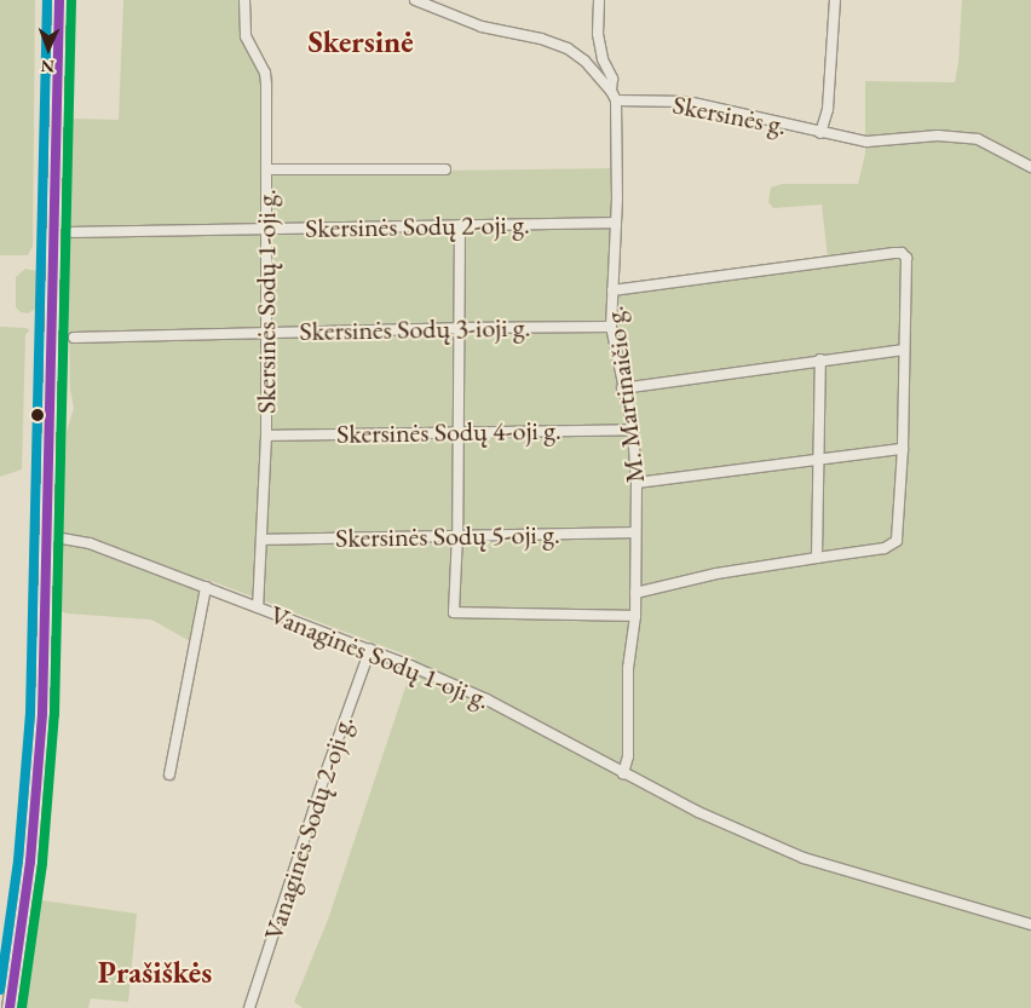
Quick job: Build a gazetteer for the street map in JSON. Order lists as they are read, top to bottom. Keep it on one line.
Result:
{"streets":{"street":["Skersinės g.","Skersinės Sodų 2-oji g.","Skersinės Sodų 1-oji g.","Skersinės Sodų 3-ioji g.","M. Martinaičio g.","Skersinės Sodų 4-oji g.","Skersinės Sodų 5-oji g.","Vanaginės Sodų 1-oji g.","Vanaginės Sodų 2-oji g."]},"crossings":[["Skersinės g.","M. Martinaičio g."],["Skersinės Sodų 2-oji g.","Skersinės Sodų 1-oji g."],["Skersinės Sodų 2-oji g.","M. Martinaičio g."],["Skersinės Sodų 1-oji g.","Skersinės Sodų 3-ioji g."],["Skersinės Sodų 1-oji g.","Skersinės Sodų 4-oji g."],["Skersinės Sodų 1-oji g.","Skersinės Sodų 5-oji g."],["Skersinės Sodų 1-oji g.","Vanaginės Sodų 1-oji g."],["Skersinės Sodų 3-ioji g.","M. Martinaičio g."],["M. Martinaičio g.","Skersinės Sodų 4-oji g."],["M. Martinaičio g.","Skersinės Sodų 5-oji g."],["M. Martinaičio g.","Vanaginės Sodų 1-oji g."],["Vanaginės Sodų 1-oji g.","Vanaginės Sodų 2-oji g."]],"districts":["Skersinė","Prašiškės"],"north":"bottom"}
